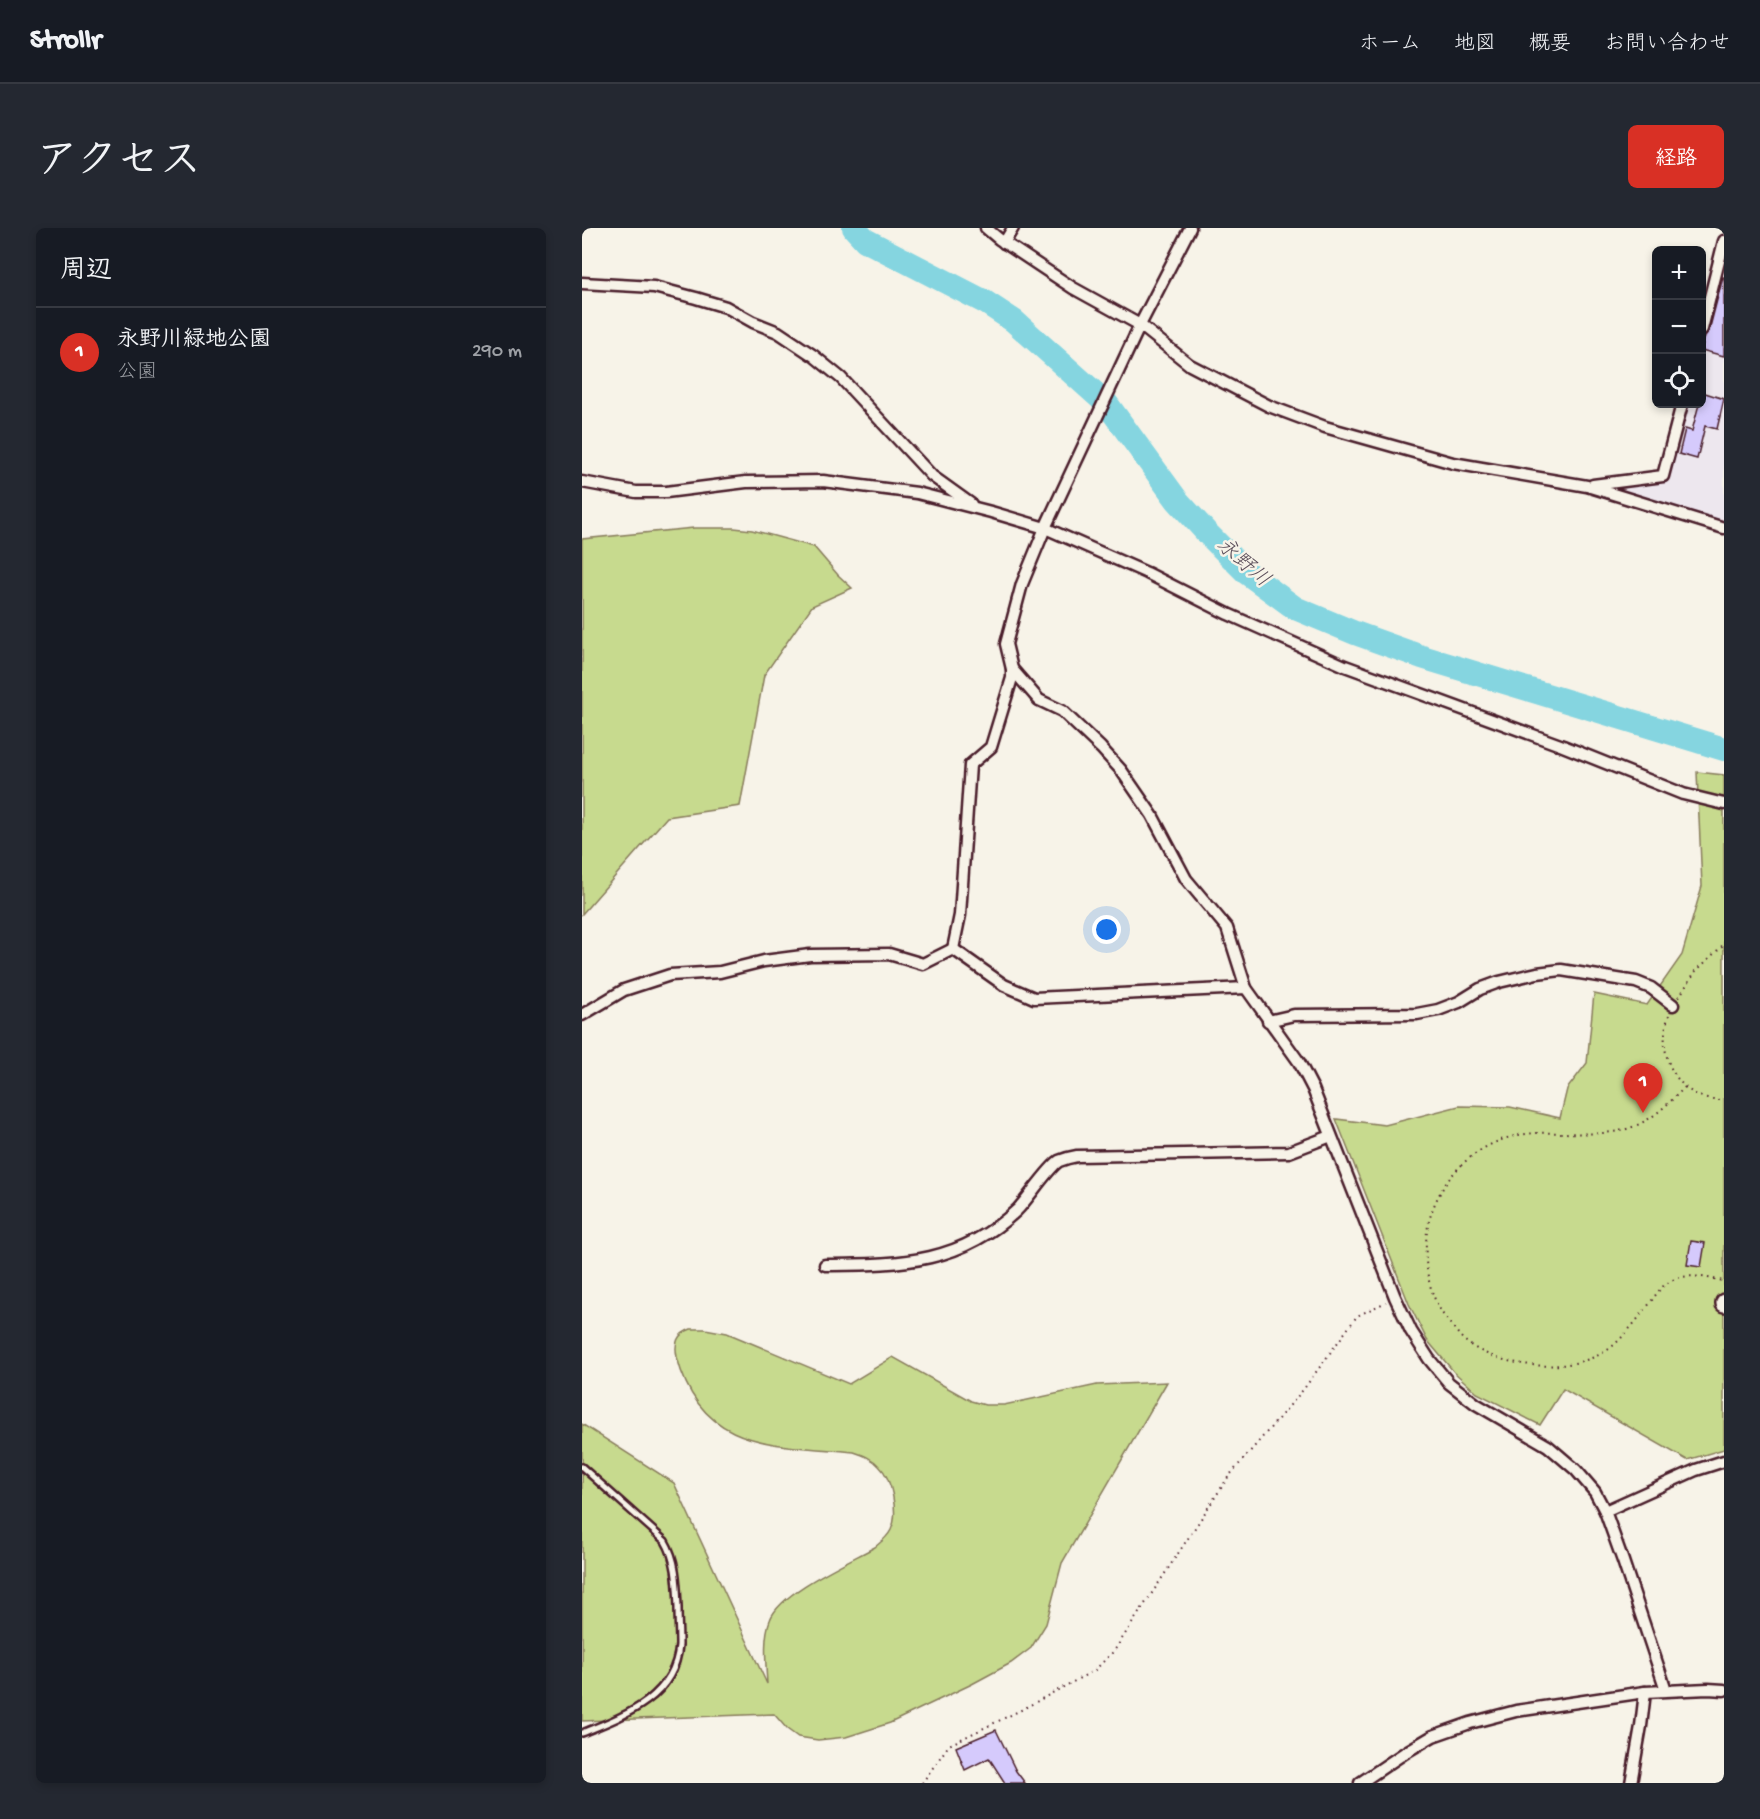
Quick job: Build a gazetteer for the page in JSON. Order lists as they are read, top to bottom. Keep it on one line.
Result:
{"water":["永野川"],"page":{"header":"Strollr","nav":["ホーム","地図","概要","お問い合わせ"],"title":"アクセス","buttons":"経路","heading":"周辺","map_buttons":["+","−"],"list":[{"mark":"1","name":"永野川緑地公園","note":"公園","value":"290 m"}],"pins":"1"}}
